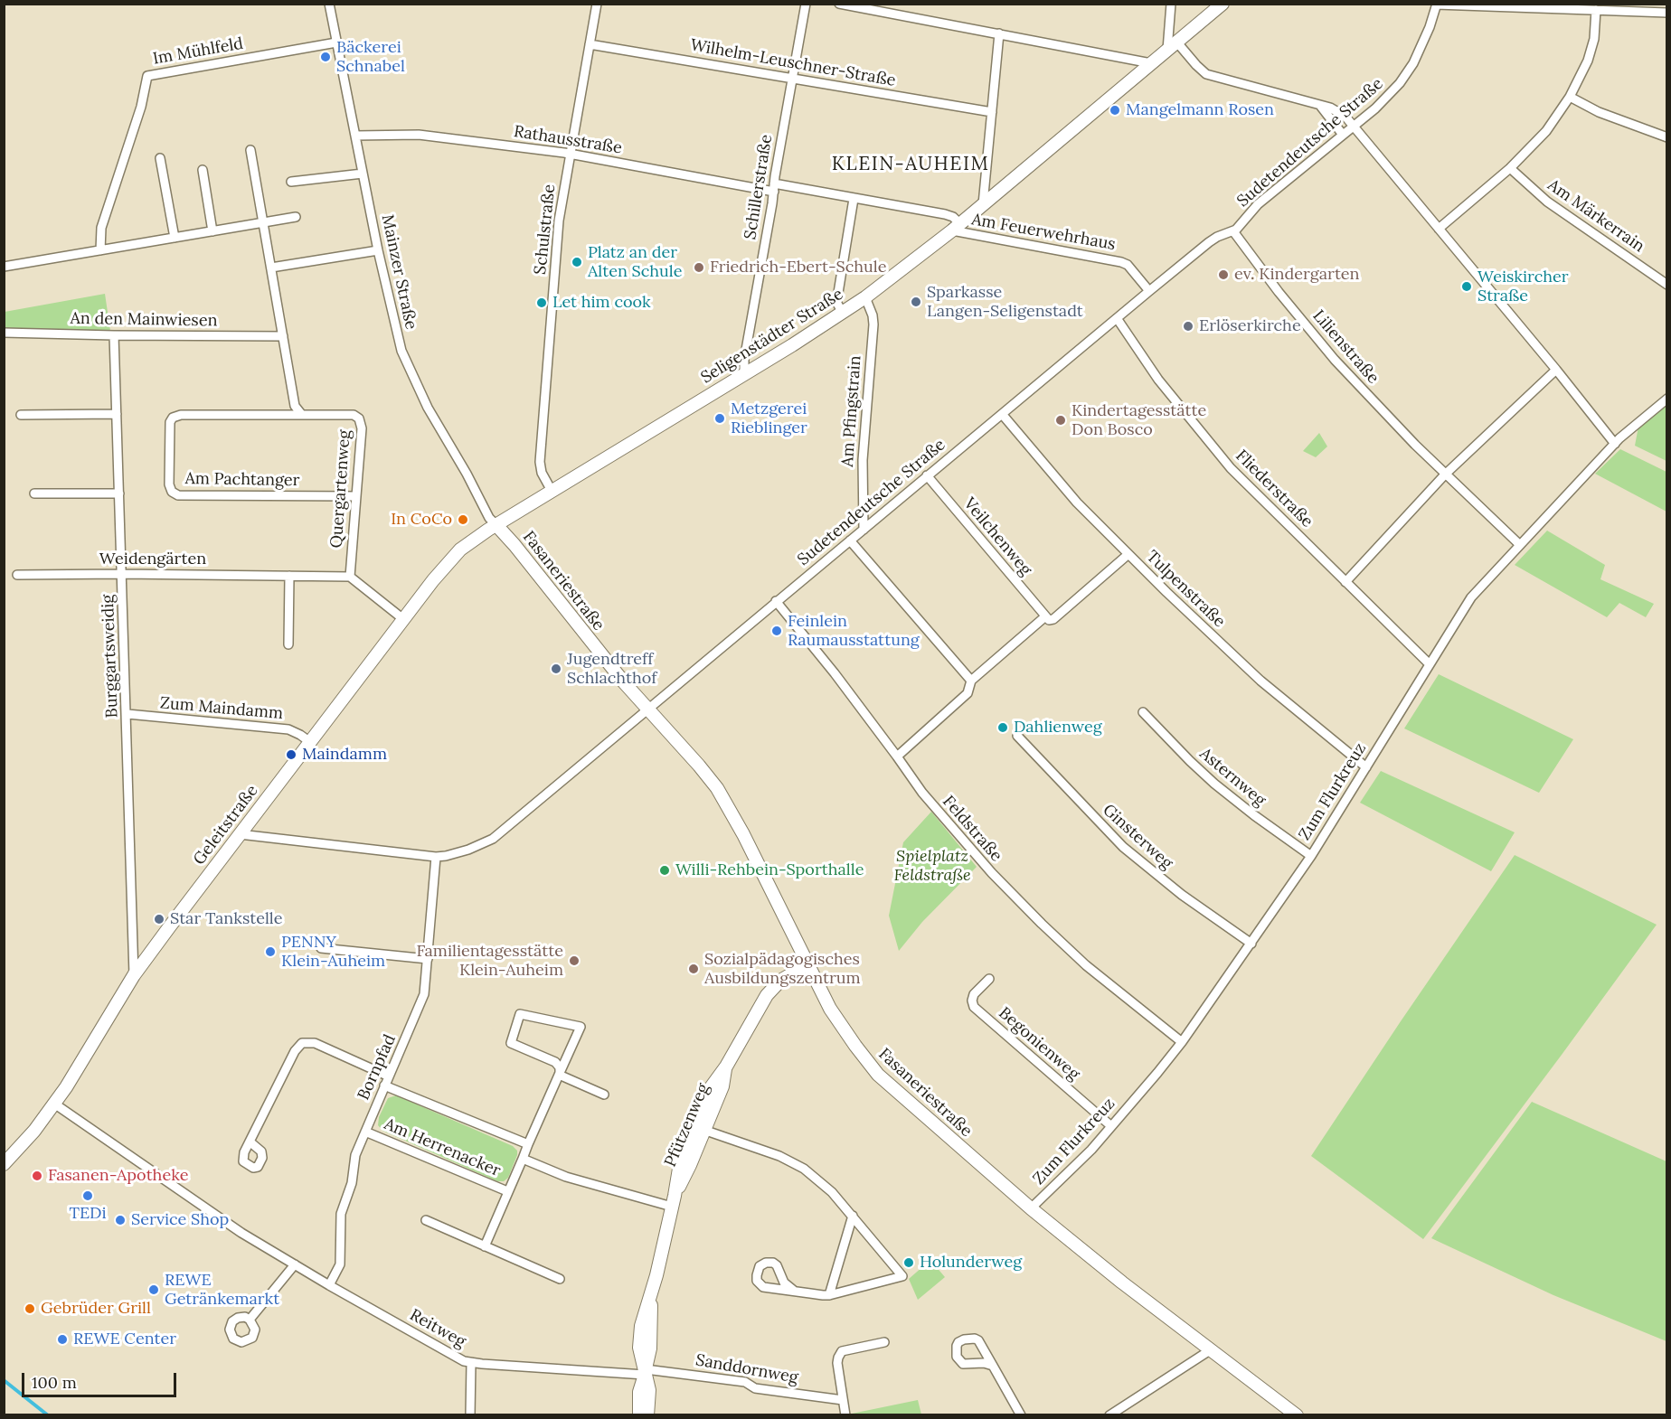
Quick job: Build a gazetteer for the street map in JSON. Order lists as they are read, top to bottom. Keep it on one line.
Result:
{"streets":{"street":["Im Mühlfeld","Wilhelm-Leuschner-Straße","Rathausstraße","Sudetendeutsche Straße","Schillerstraße","Am Märkerrain","Schulstraße","Am Feuerwehrhaus","Mainzer Straße","An den Mainwiesen","Seligenstädter Straße","Lilienstraße","Am Pfingstrain","Am Pachtanger","Quergartenweg","Fliederstraße","Veilchenweg","Weidengärten","Fasaneriestraße","Tulpenstraße","Burggartsweidig","Zum Maindamm","Asternweg","Zum Flurkreuz","Geleitstraße","Feldstraße","Ginsterweg","Begonienweg","Bornpfad","Pfützenweg","Am Herrenacker","Reitweg","Sanddornweg"]},"crossings":[["Im Mühlfeld","Mainzer Straße"],["Wilhelm-Leuschner-Straße","Schillerstraße"],["Wilhelm-Leuschner-Straße","Schulstraße"],["Rathausstraße","Schillerstraße"],["Rathausstraße","Schulstraße"],["Rathausstraße","Am Feuerwehrhaus"],["Rathausstraße","Mainzer Straße"],["Rathausstraße","Seligenstädter Straße"],["Sudetendeutsche Straße","Am Feuerwehrhaus"],["Sudetendeutsche Straße","Lilienstraße"],["Sudetendeutsche Straße","Am Pfingstrain"],["Sudetendeutsche Straße","Fliederstraße"],["Sudetendeutsche Straße","Veilchenweg"],["Sudetendeutsche Straße","Fasaneriestraße"],["Sudetendeutsche Straße","Tulpenstraße"],["Sudetendeutsche Straße","Geleitstraße"],["Sudetendeutsche Straße","Feldstraße"],["Sudetendeutsche Straße","Bornpfad"],["Schillerstraße","Seligenstädter Straße"],["Schulstraße","Seligenstädter Straße"],["Am Feuerwehrhaus","Seligenstädter Straße"],["Mainzer Straße","Seligenstädter Straße"],["Mainzer Straße","Fasaneriestraße"],["Mainzer Straße","Geleitstraße"],["An den Mainwiesen","Burggartsweidig"],["Seligenstädter Straße","Am Pfingstrain"],["Seligenstädter Straße","Fasaneriestraße"],["Seligenstädter Straße","Geleitstraße"],["Lilienstraße","Zum Flurkreuz"],["Am Pachtanger","Quergartenweg"],["Quergartenweg","Weidengärten"],["Fliederstraße","Zum Flurkreuz"],["Weidengärten","Burggartsweidig"],["Fasaneriestraße","Zum Flurkreuz"],["Fasaneriestraße","Geleitstraße"],["Fasaneriestraße","Pfützenweg"],["Tulpenstraße","Zum Flurkreuz"],["Burggartsweidig","Zum Maindamm"],["Burggartsweidig","Geleitstraße"],["Zum Maindamm","Geleitstraße"],["Asternweg","Zum Flurkreuz"],["Zum Flurkreuz","Feldstraße"],["Zum Flurkreuz","Ginsterweg"],["Zum Flurkreuz","Begonienweg"],["Geleitstraße","Reitweg"],["Bornpfad","Am Herrenacker"],["Bornpfad","Reitweg"],["Pfützenweg","Reitweg"],["Pfützenweg","Sanddornweg"],["Reitweg","Sanddornweg"]],"districts":["KLEIN-AUHEIM"],"parks":["Spielplatz Feldstraße"],"places":["Bäckerei Schnabel","Mangelmann Rosen","Platz an der Alten Schule","Friedrich-Ebert-Schule","ev. Kindergarten","Weiskircher Straße","Sparkasse Langen-Seligenstadt","Let him cook","Erlöserkirche","Metzgerei Rieblinger","Kindertagesstätte Don Bosco","In CoCo","Feinlein Raumausstattung","Jugendtreff Schlachthof","Dahlienweg","Maindamm","Willi-Rehbein-Sporthalle","Star Tankstelle","PENNY Klein-Auheim","Familientagesstätte Klein-Auheim","Sozialpädagogisches Ausbildungszentrum","Fasanen-Apotheke","TEDi","Service Shop","Holunderweg","REWE Getränkemarkt","Gebrüder Grill","REWE Center"],"scale_bar":"100 m"}
